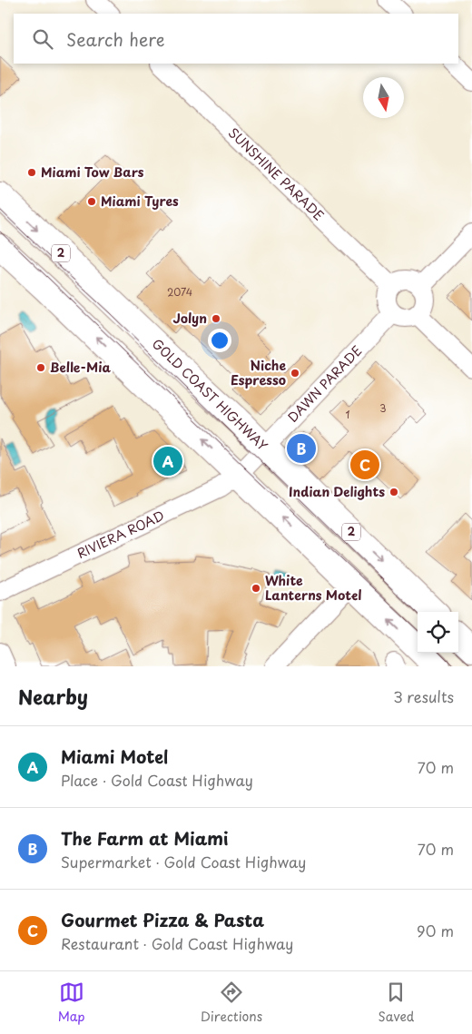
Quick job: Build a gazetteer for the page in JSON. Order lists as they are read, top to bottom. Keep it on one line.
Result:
{"streets":{"highway":["2","GOLD COAST HIGHWAY"],"street":["SUNSHINE PARADE","DAWN PARADE","RIVIERA ROAD"]},"crossings":[["SUNSHINE PARADE","DAWN PARADE"],["DAWN PARADE","GOLD COAST HIGHWAY"],["DAWN PARADE","RIVIERA ROAD"]],"places":["Miami Tow Bars","Miami Tyres","Jolyn","Belle-Mia","Niche Espresso","Indian Delights","White Lanterns Motel"],"house_numbers":["2074","3","1"],"north":"bottom","page":{"search":"Search here","pins":["B","A","C"],"heading":["Nearby","3 results"],"list":[{"mark":"A","name":"Miami Motel","note":"Place · Gold Coast Highway","value":"70 m"},{"mark":"B","name":"The Farm at Miami","note":"Supermarket · Gold Coast Highway","value":"70 m"},{"mark":"C","name":"Gourmet Pizza & Pasta","note":"Restaurant · Gold Coast Highway","value":"90 m"}],"nav":["Map","Directions","Saved"]}}
